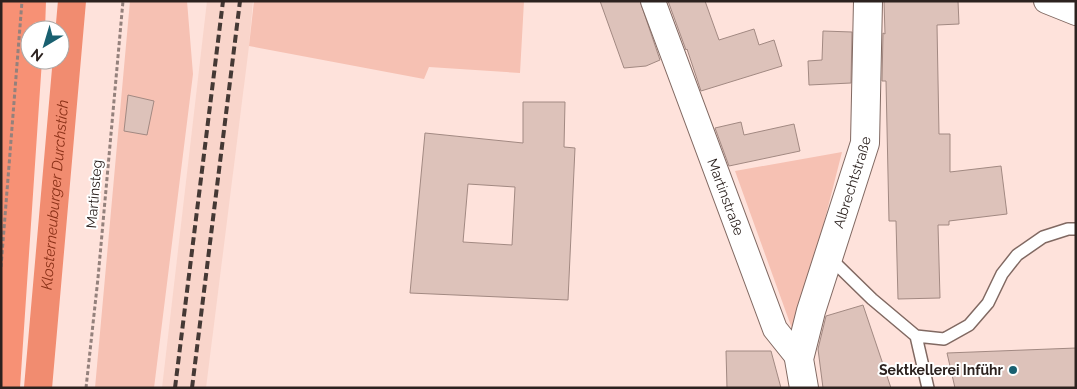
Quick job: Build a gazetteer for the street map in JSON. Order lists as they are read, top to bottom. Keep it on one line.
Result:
{"streets":{"main road":["Albrechtstraße","Martinstraße"],"path":["Martinsteg"]},"crossings":[["Albrechtstraße","Martinstraße"]],"water":["Klosterneuburger Durchstich"],"places":["Sektkellerei Inführ"],"north":"bottom left"}
